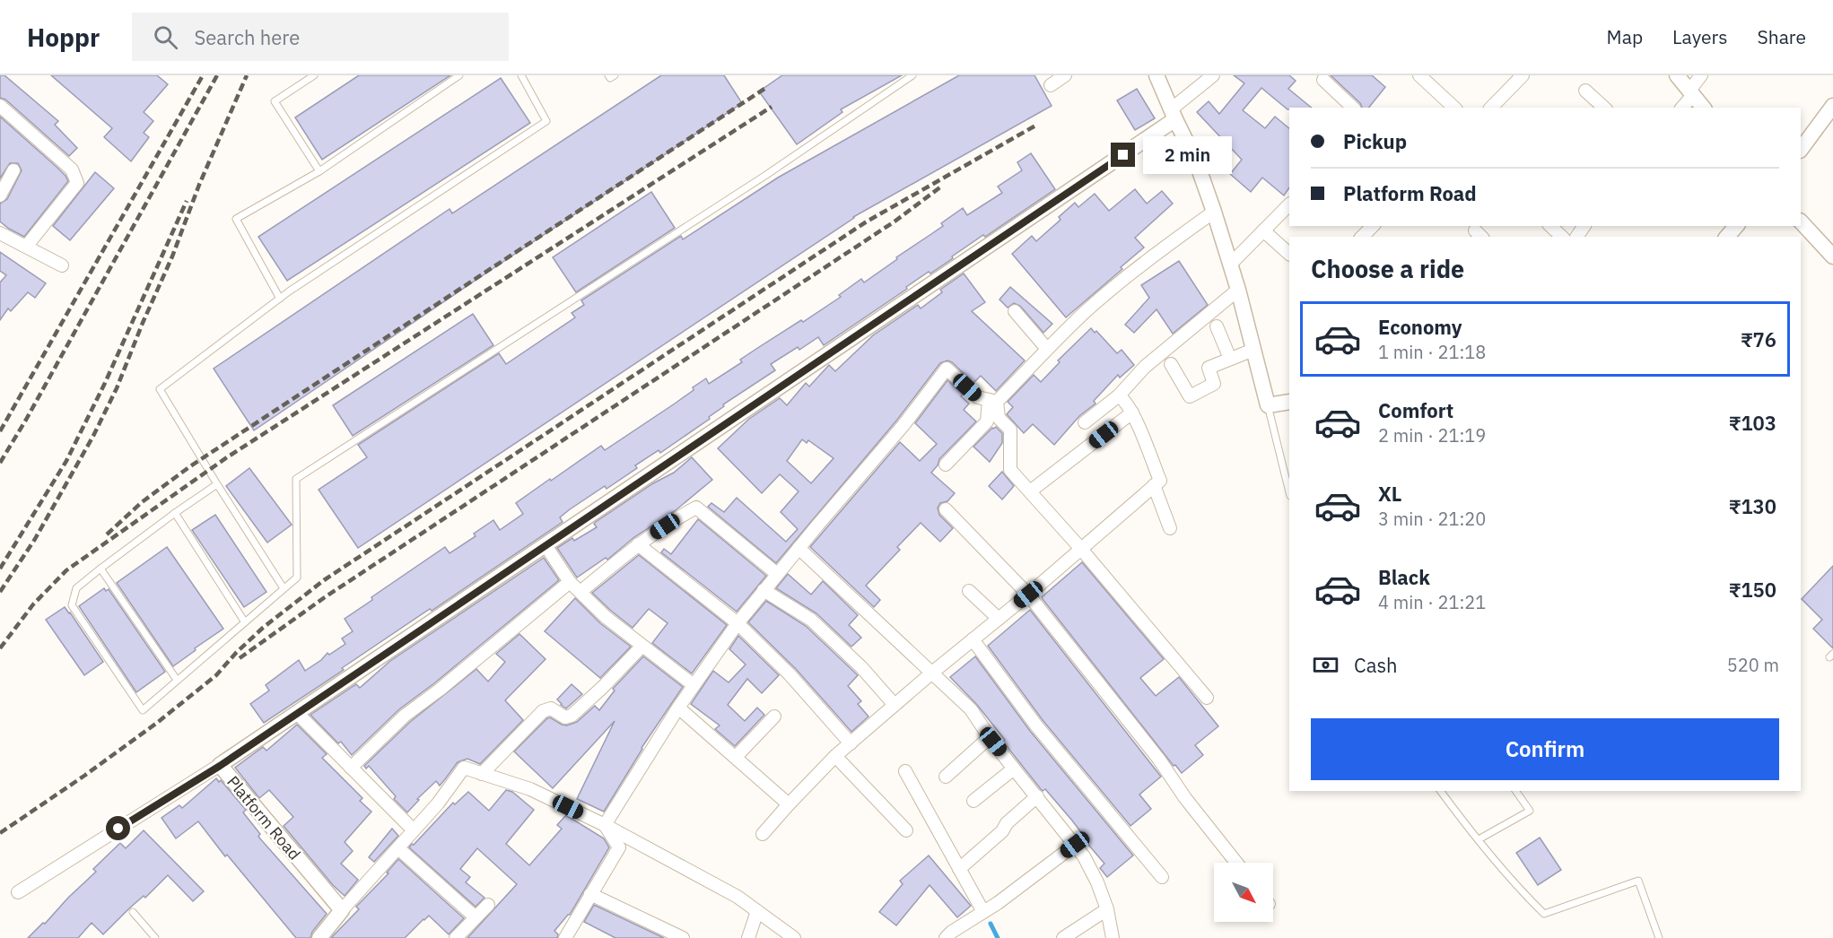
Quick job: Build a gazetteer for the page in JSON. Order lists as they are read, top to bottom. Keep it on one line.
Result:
{"streets":{"street":["Platform Road"]},"north":"bottom right","page":{"header":"Hoppr","search":"Search here","nav":["Map","Layers","Share"],"banner":["Pickup","Platform Road"],"bubble":"2 min","heading":"Choose a ride","list":[{"name":"Economy","note":"1 min · 21:18","value":"₹76"},{"name":"Comfort","note":"2 min · 21:19","value":"₹103"},{"name":"XL","note":"3 min · 21:20","value":"₹130"},{"name":"Black","note":"4 min · 21:21","value":"₹150"}],"pay":["Cash","520 m"],"buttons":"Confirm"}}
